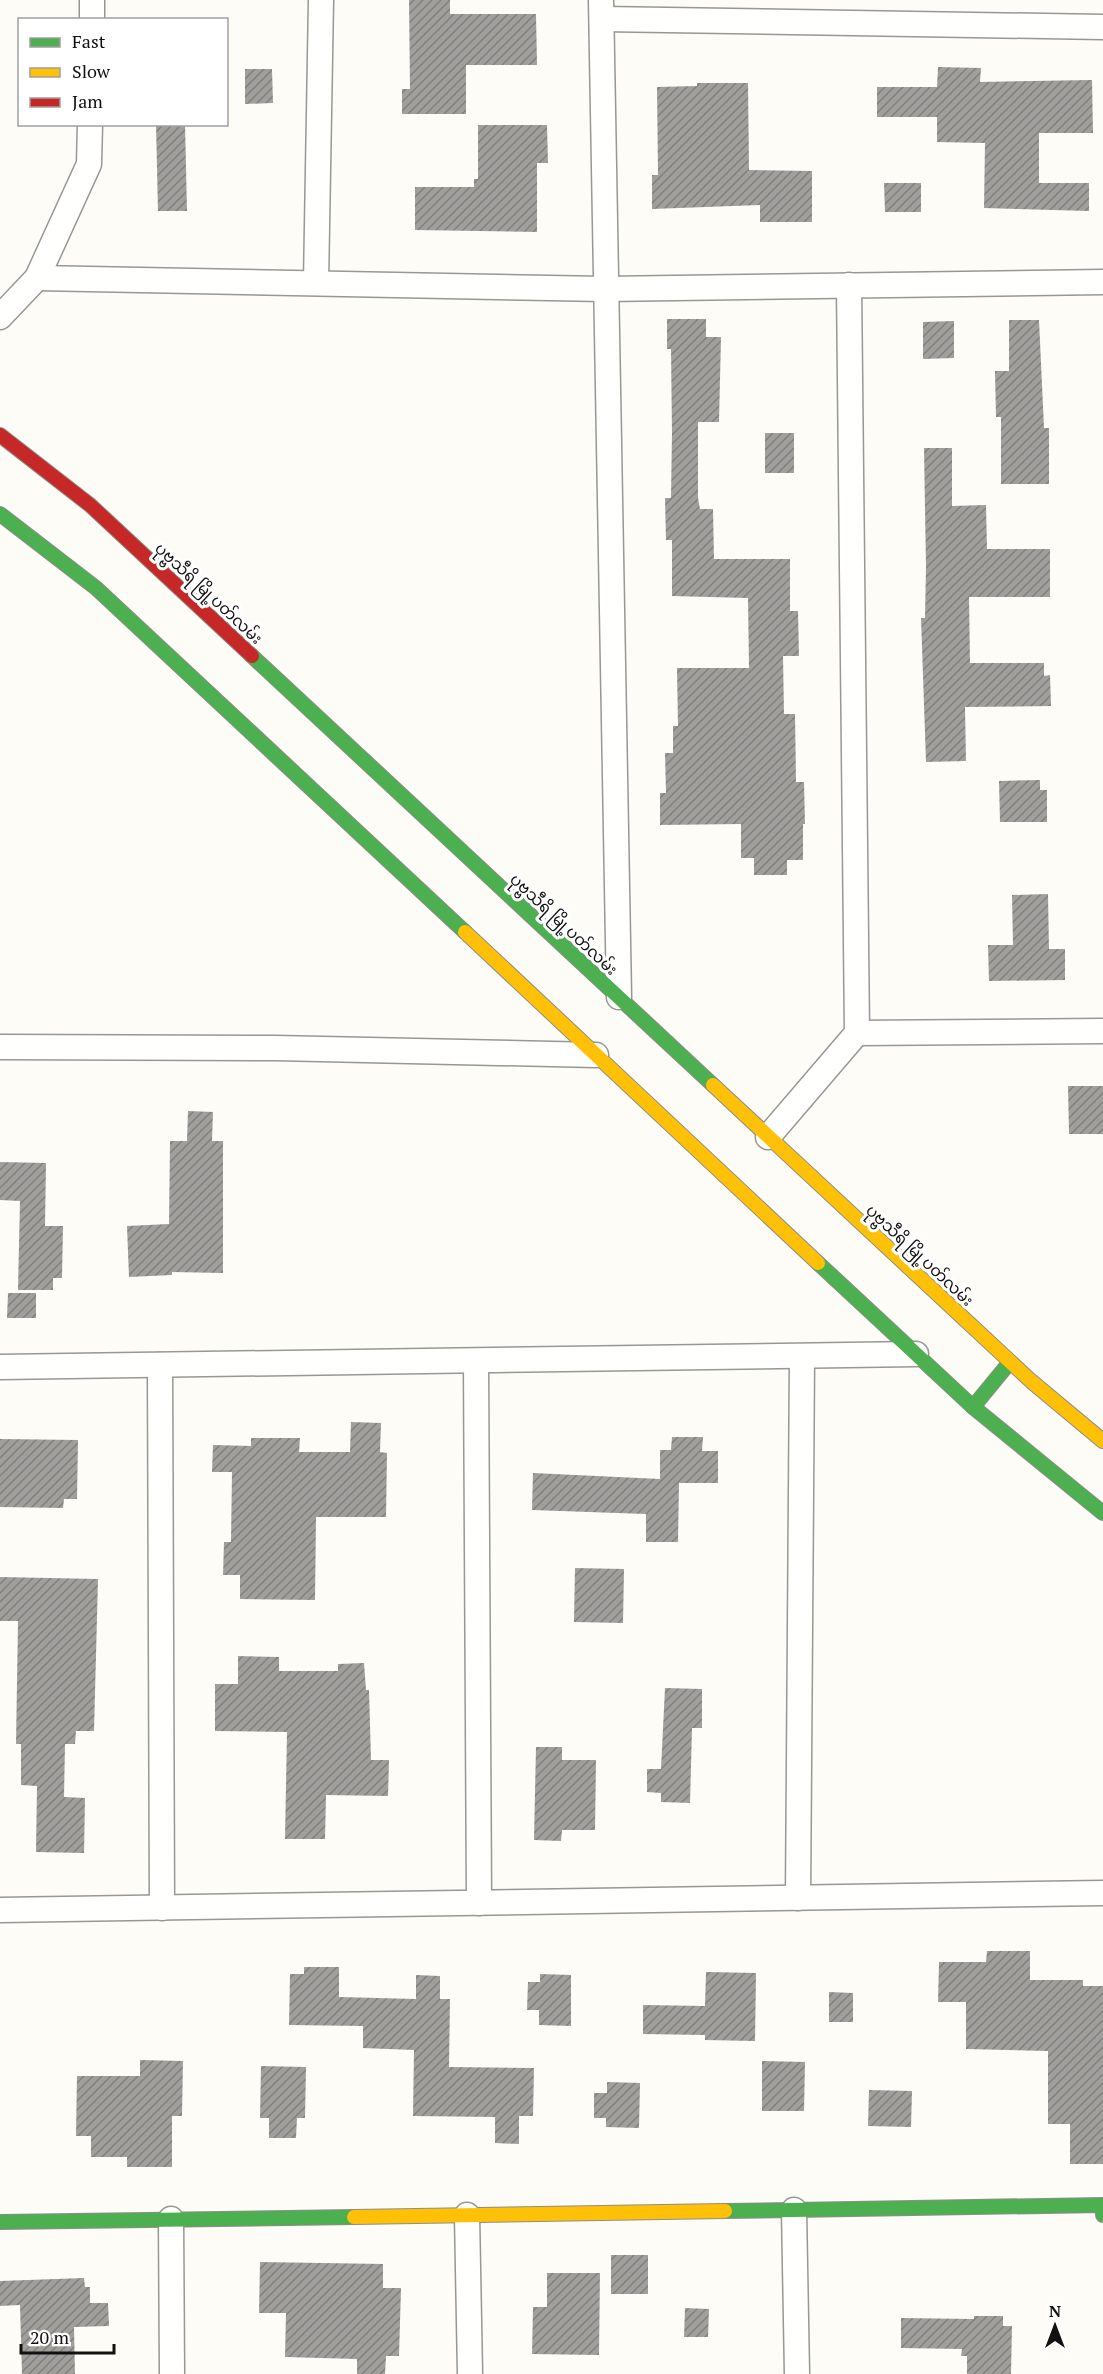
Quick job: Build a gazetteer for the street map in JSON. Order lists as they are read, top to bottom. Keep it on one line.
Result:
{"streets":{"main road":["ပုဗ္ဗသီရိ မြို့ပတ်လမ်း"]},"legend":["Fast","Slow","Jam"],"scale_bar":"20 m","north":"top"}
